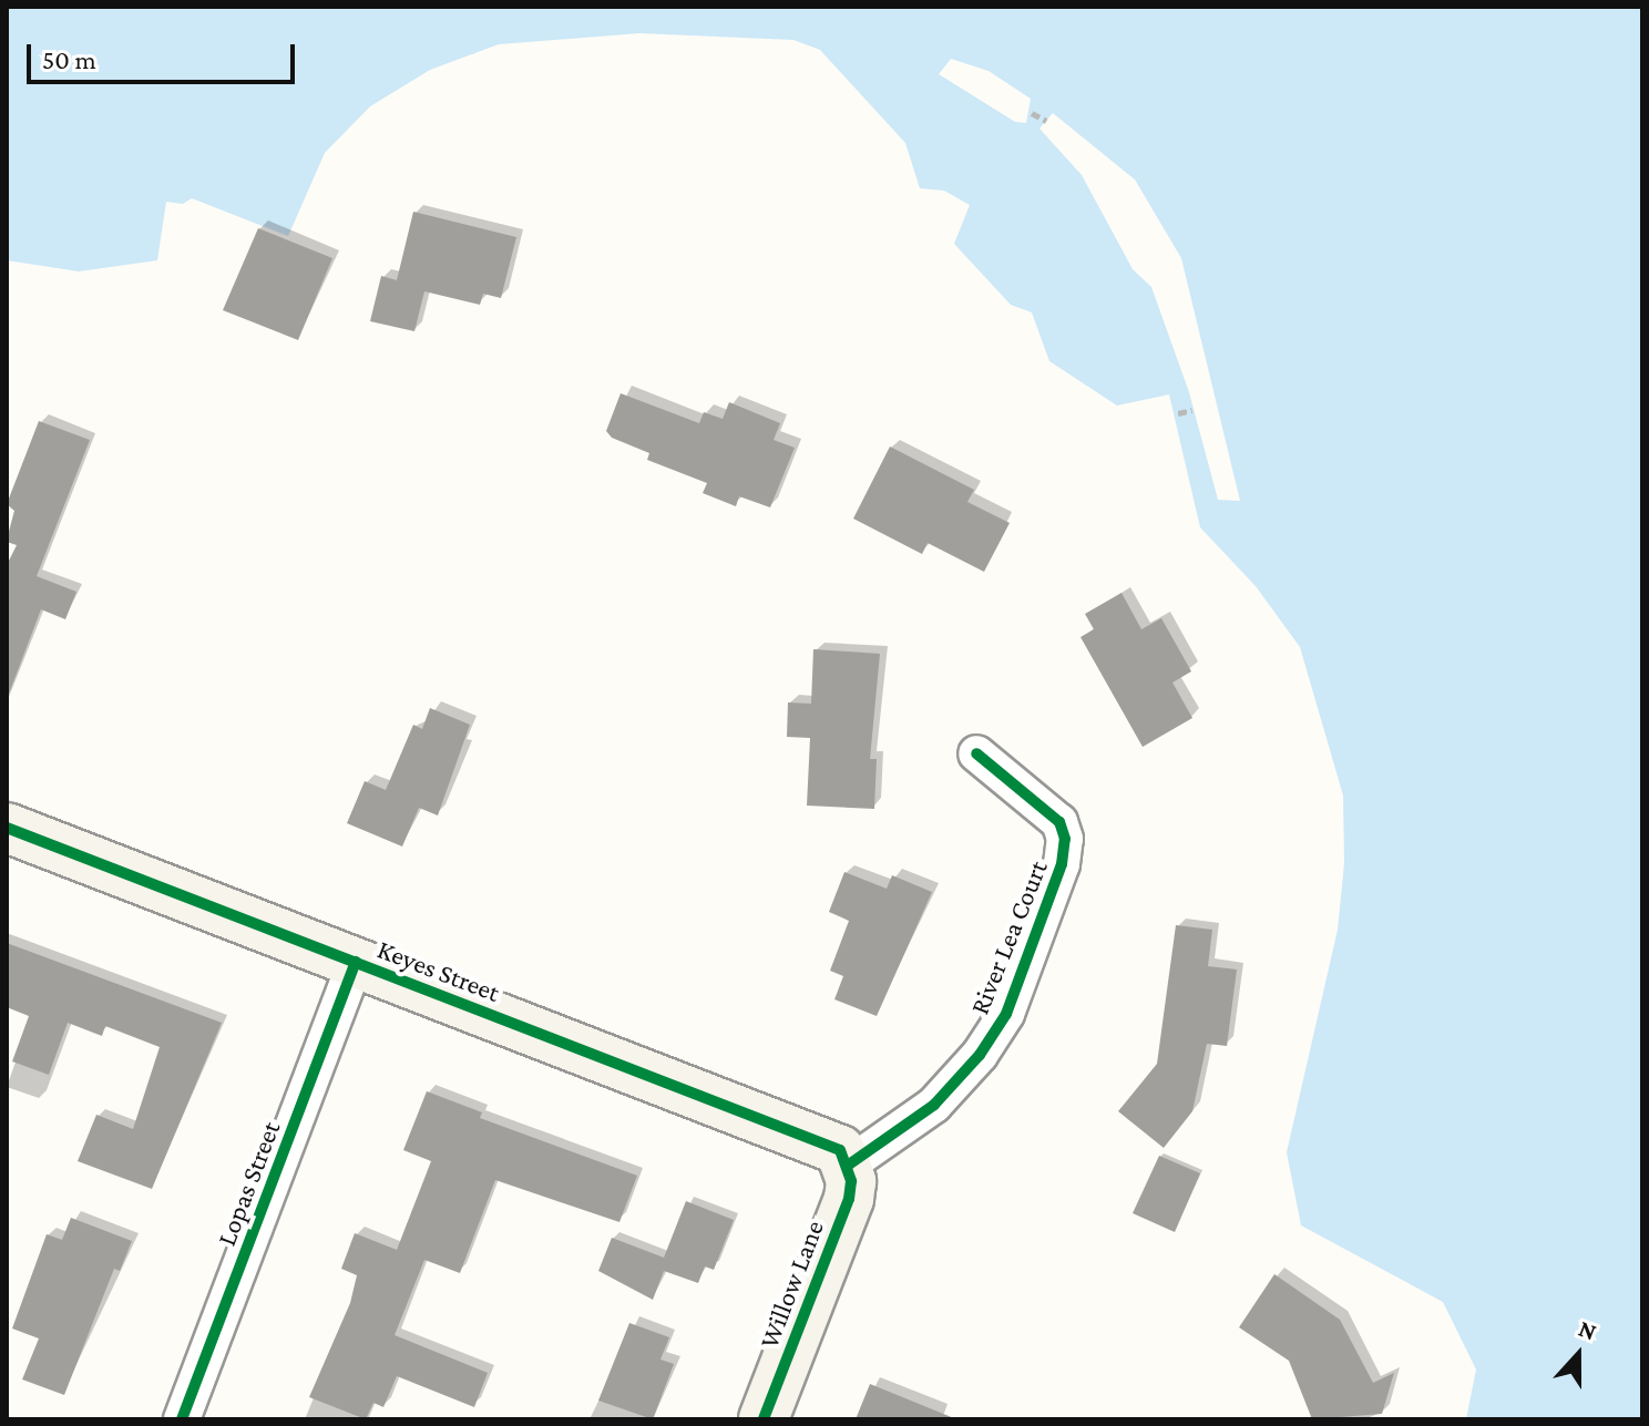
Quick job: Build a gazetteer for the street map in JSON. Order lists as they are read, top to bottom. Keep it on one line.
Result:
{"streets":{"street":["River Lea Court","Keyes Street","Lopas Street","Willow Lane"]},"crossings":[["River Lea Court","Keyes Street"],["River Lea Court","Willow Lane"],["Keyes Street","Lopas Street"],["Keyes Street","Willow Lane"]],"scale_bar":"50 m","north":"top"}
